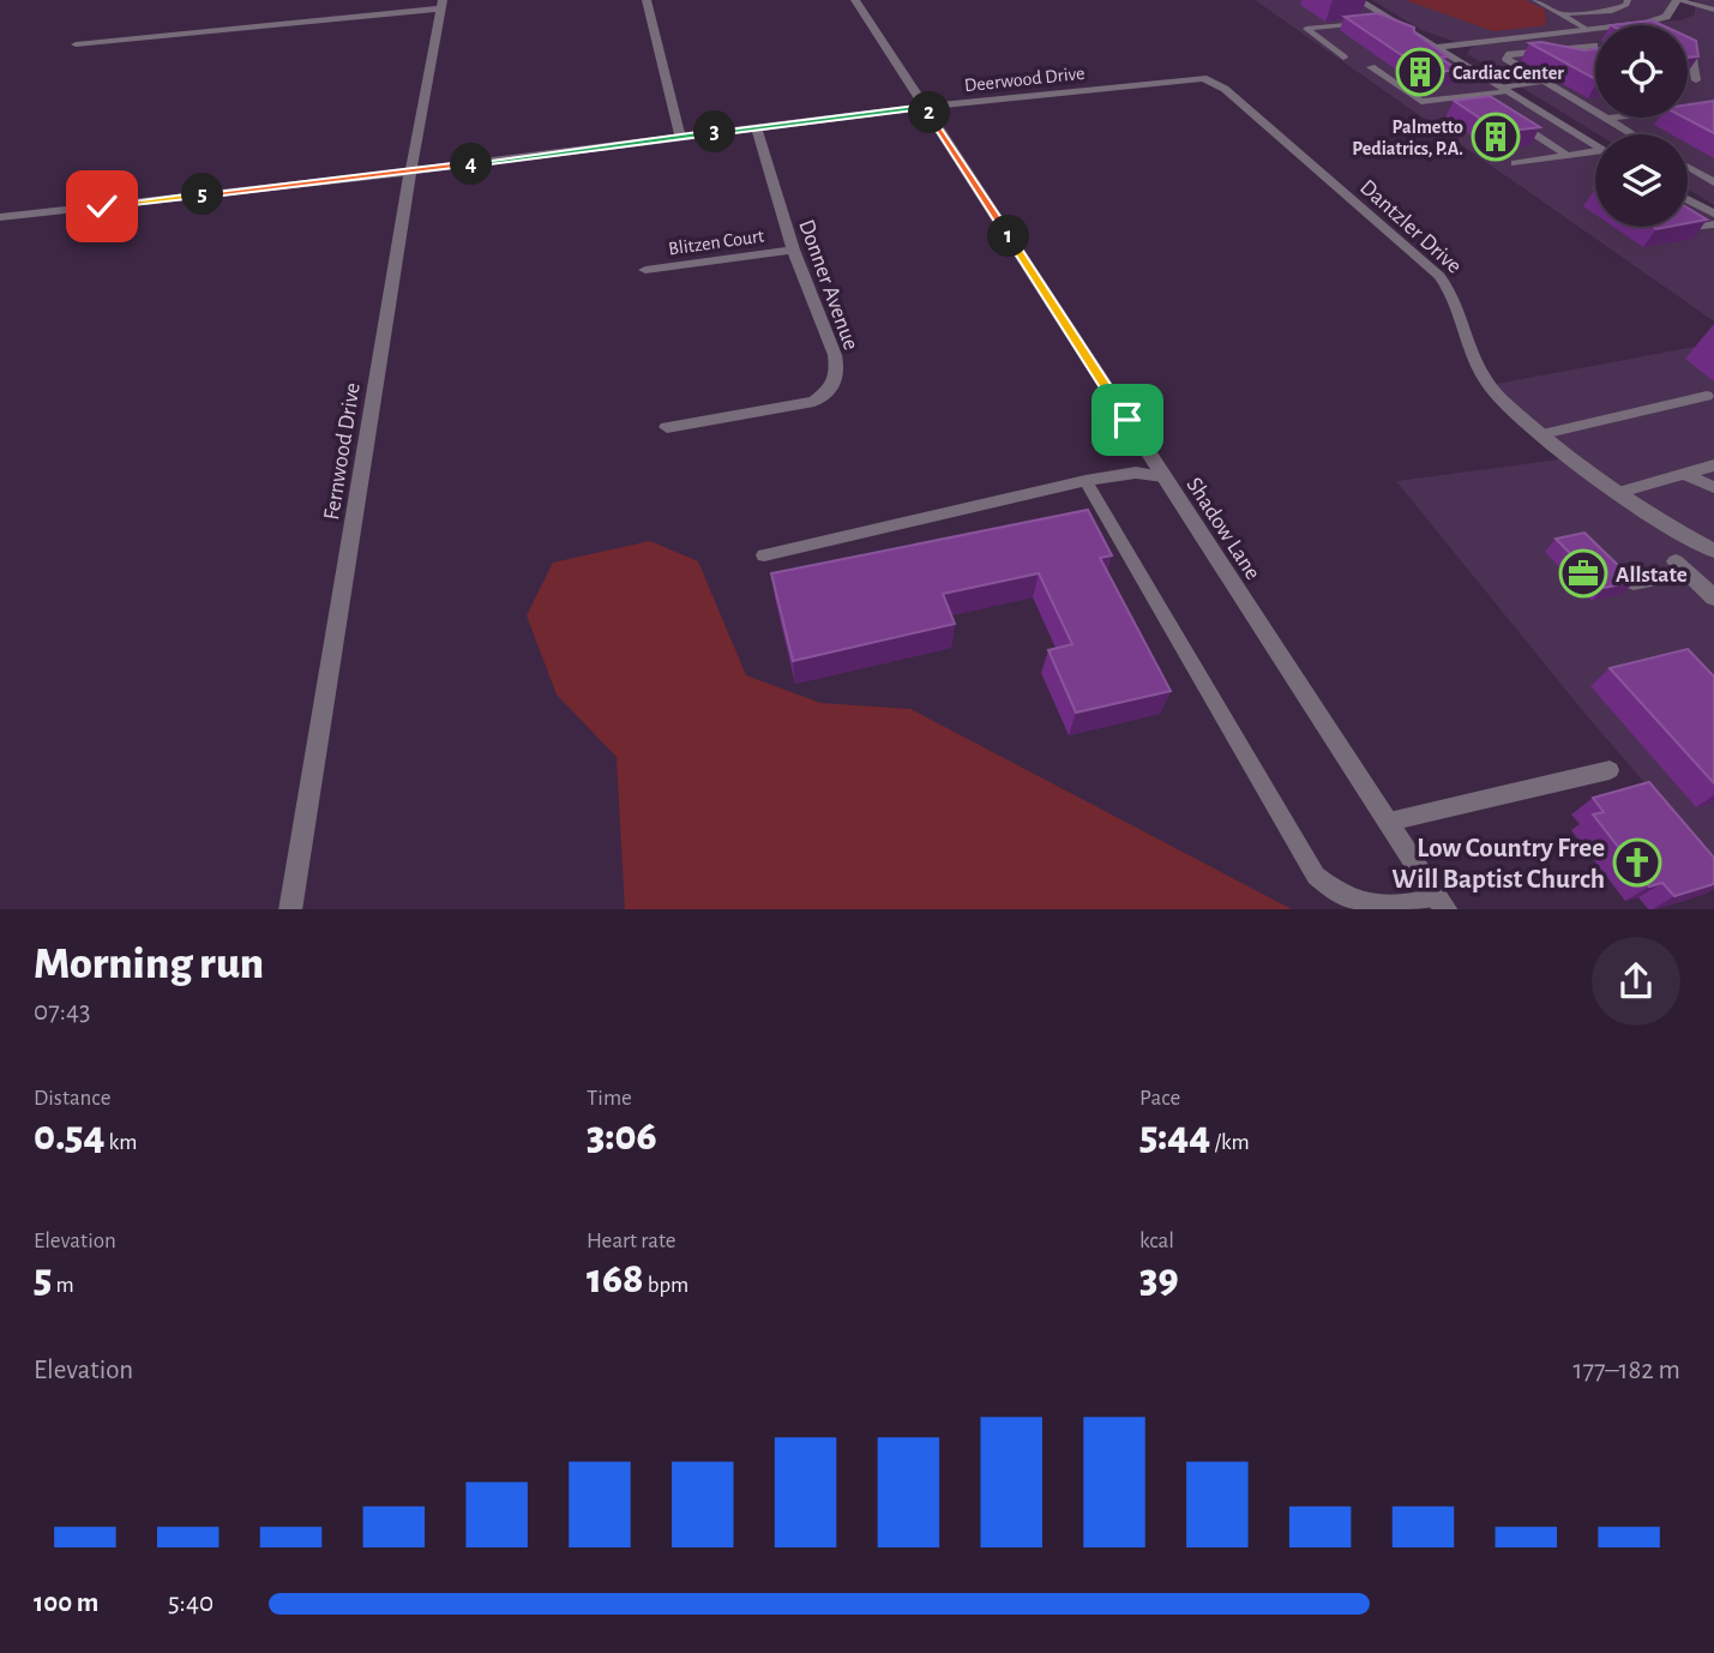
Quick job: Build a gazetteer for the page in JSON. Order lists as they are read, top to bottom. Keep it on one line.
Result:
{"streets":{"street":["Deerwood Drive","Dantzler Drive","Blitzen Court","Donner Avenue","Fernwood Drive","Shadow Lane"]},"crossings":[["Deerwood Drive","Dantzler Drive"],["Deerwood Drive","Donner Avenue"],["Deerwood Drive","Fernwood Drive"],["Deerwood Drive","Shadow Lane"],["Blitzen Court","Donner Avenue"]],"places":{"building":["Cardiac Center","Palmetto Pediatrics, P.A."],"office":["Allstate"],"church":["Low Country Free Will Baptist Church"]},"page":{"pins":["2","3","4","5","1"],"heading":["Morning run","07:43"],"stats":[["Distance","0.54 km"],["Time","3:06"],["Pace","5:44 /km"],["Elevation","5 m"],["Heart rate","168 bpm"],["kcal","39"]],"chart":["Elevation","177–182 m"],"list":[{"name":"100 m","note":"5:40"}]}}
